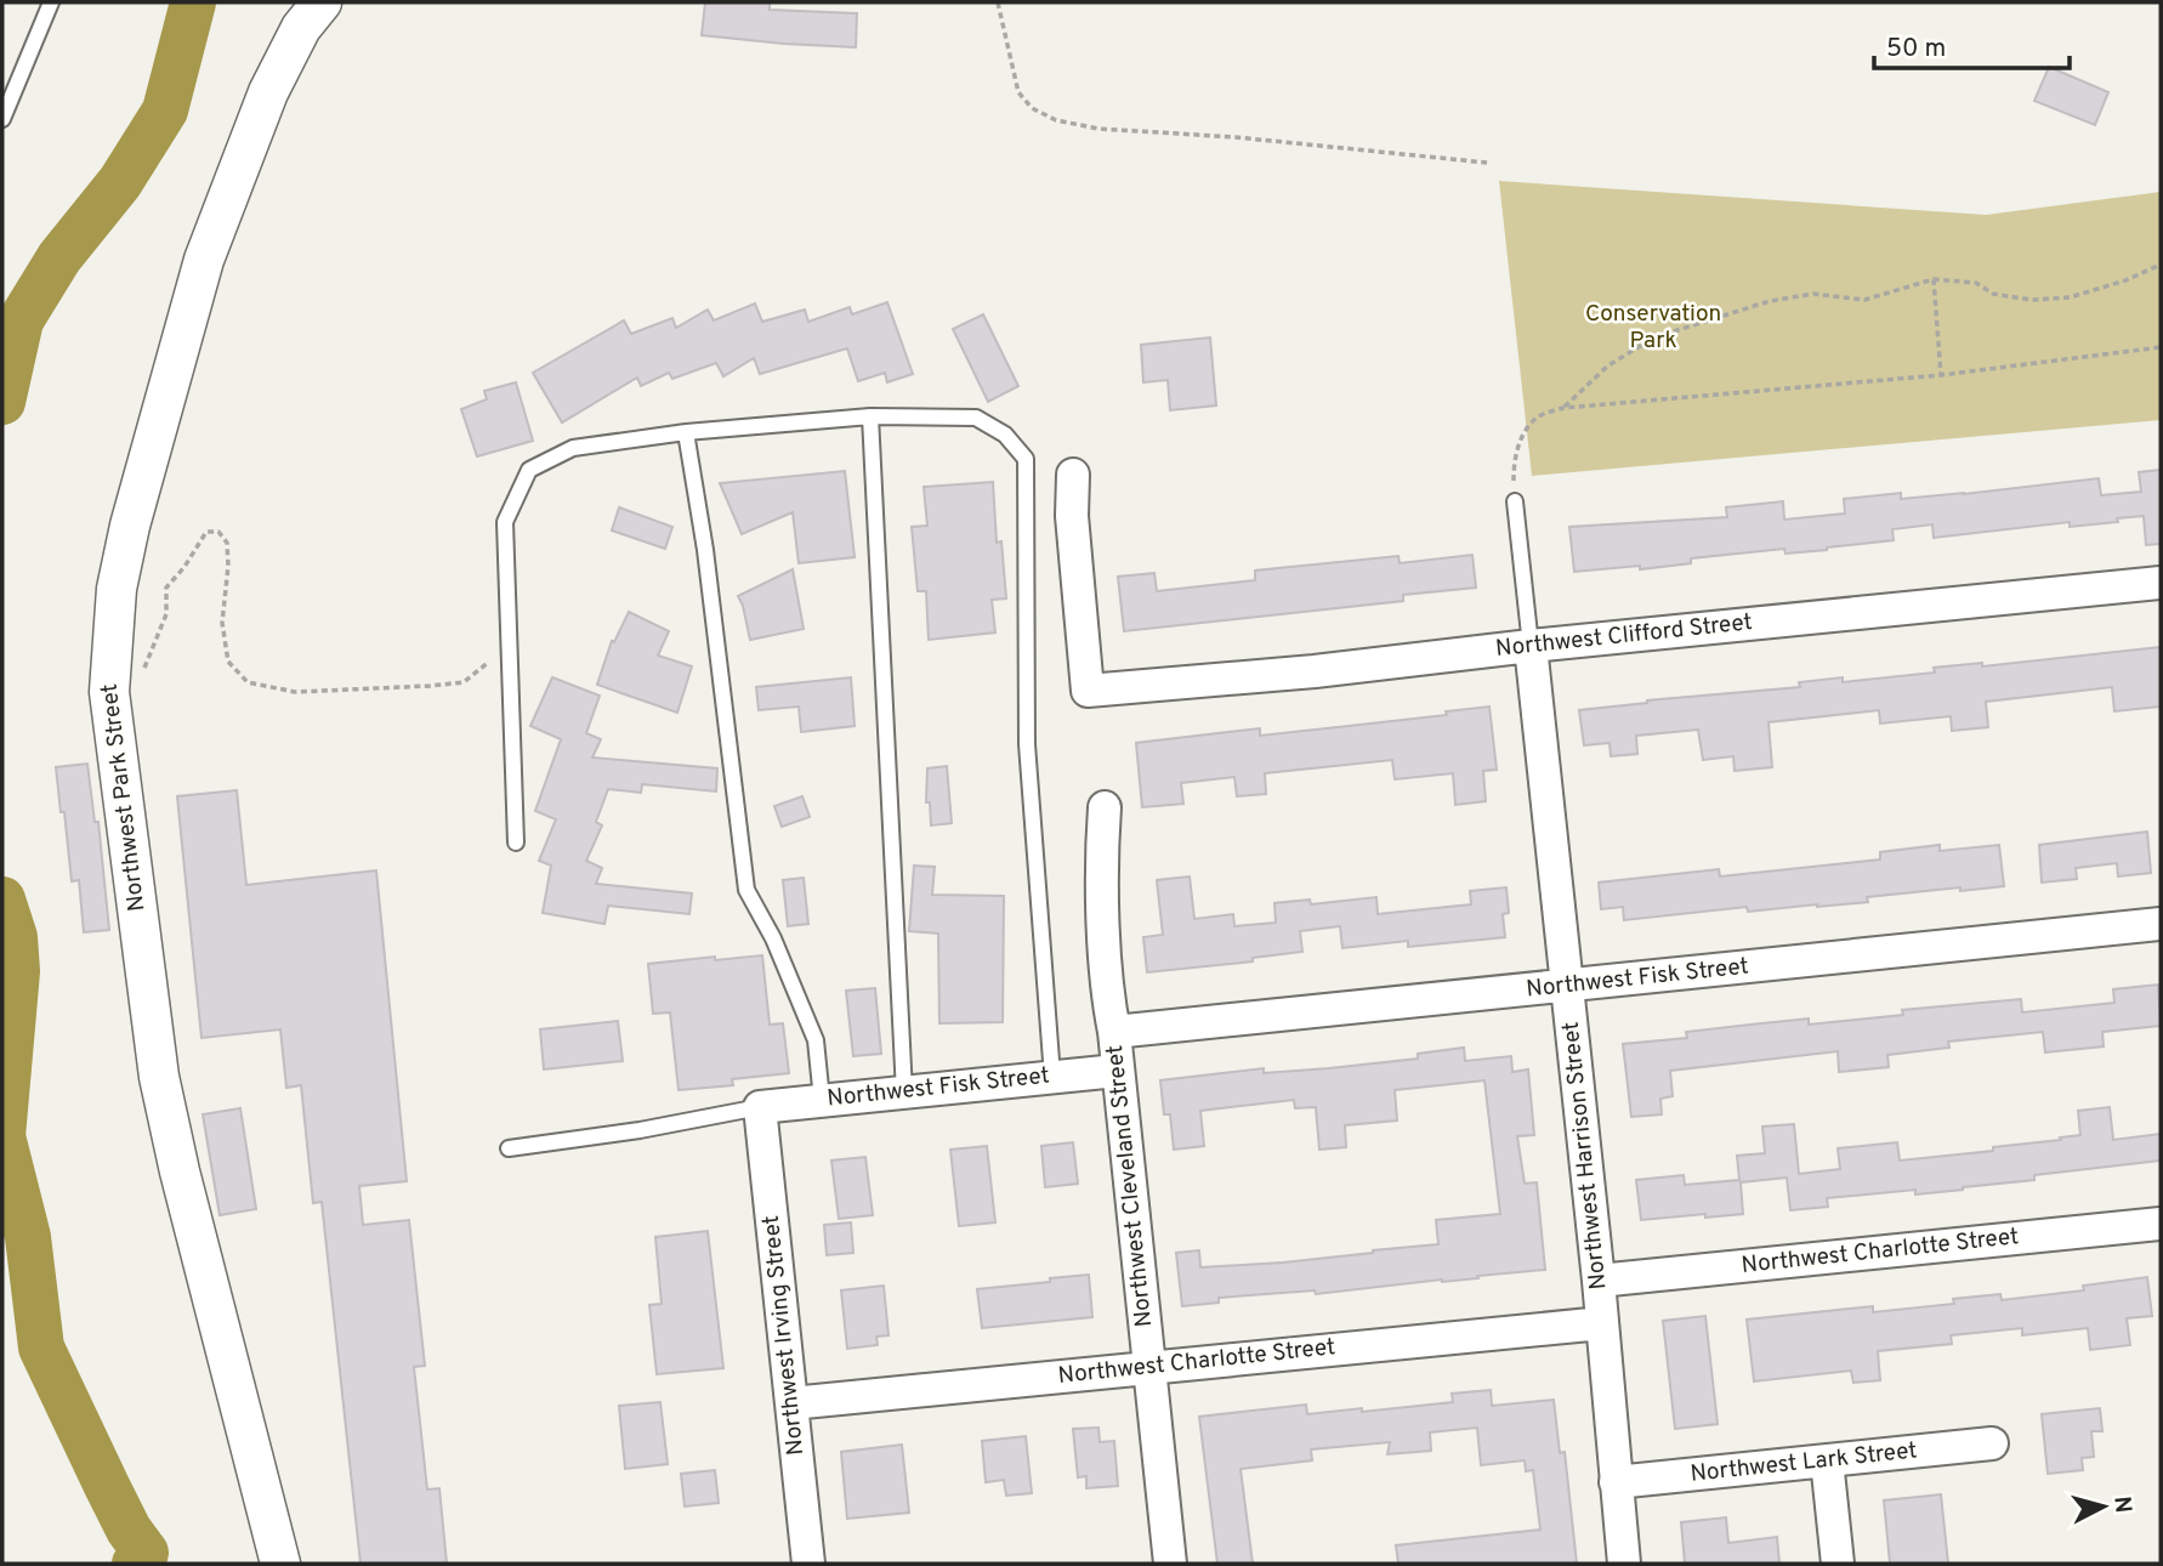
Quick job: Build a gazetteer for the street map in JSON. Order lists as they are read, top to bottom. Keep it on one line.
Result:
{"streets":{"street":["Northwest Clifford Street","Northwest Park Street","Northwest Fisk Street","Northwest Harrison Street","Northwest Cleveland Street","Northwest Charlotte Street","Northwest Irving Street","Northwest Lark Street"]},"crossings":[["Northwest Clifford Street","Northwest Harrison Street"],["Northwest Fisk Street","Northwest Harrison Street"],["Northwest Fisk Street","Northwest Cleveland Street"],["Northwest Fisk Street","Northwest Irving Street"],["Northwest Harrison Street","Northwest Charlotte Street"],["Northwest Harrison Street","Northwest Lark Street"],["Northwest Cleveland Street","Northwest Charlotte Street"],["Northwest Charlotte Street","Northwest Irving Street"]],"parks":["Conservation Park"],"scale_bar":"50 m","north":"right"}
